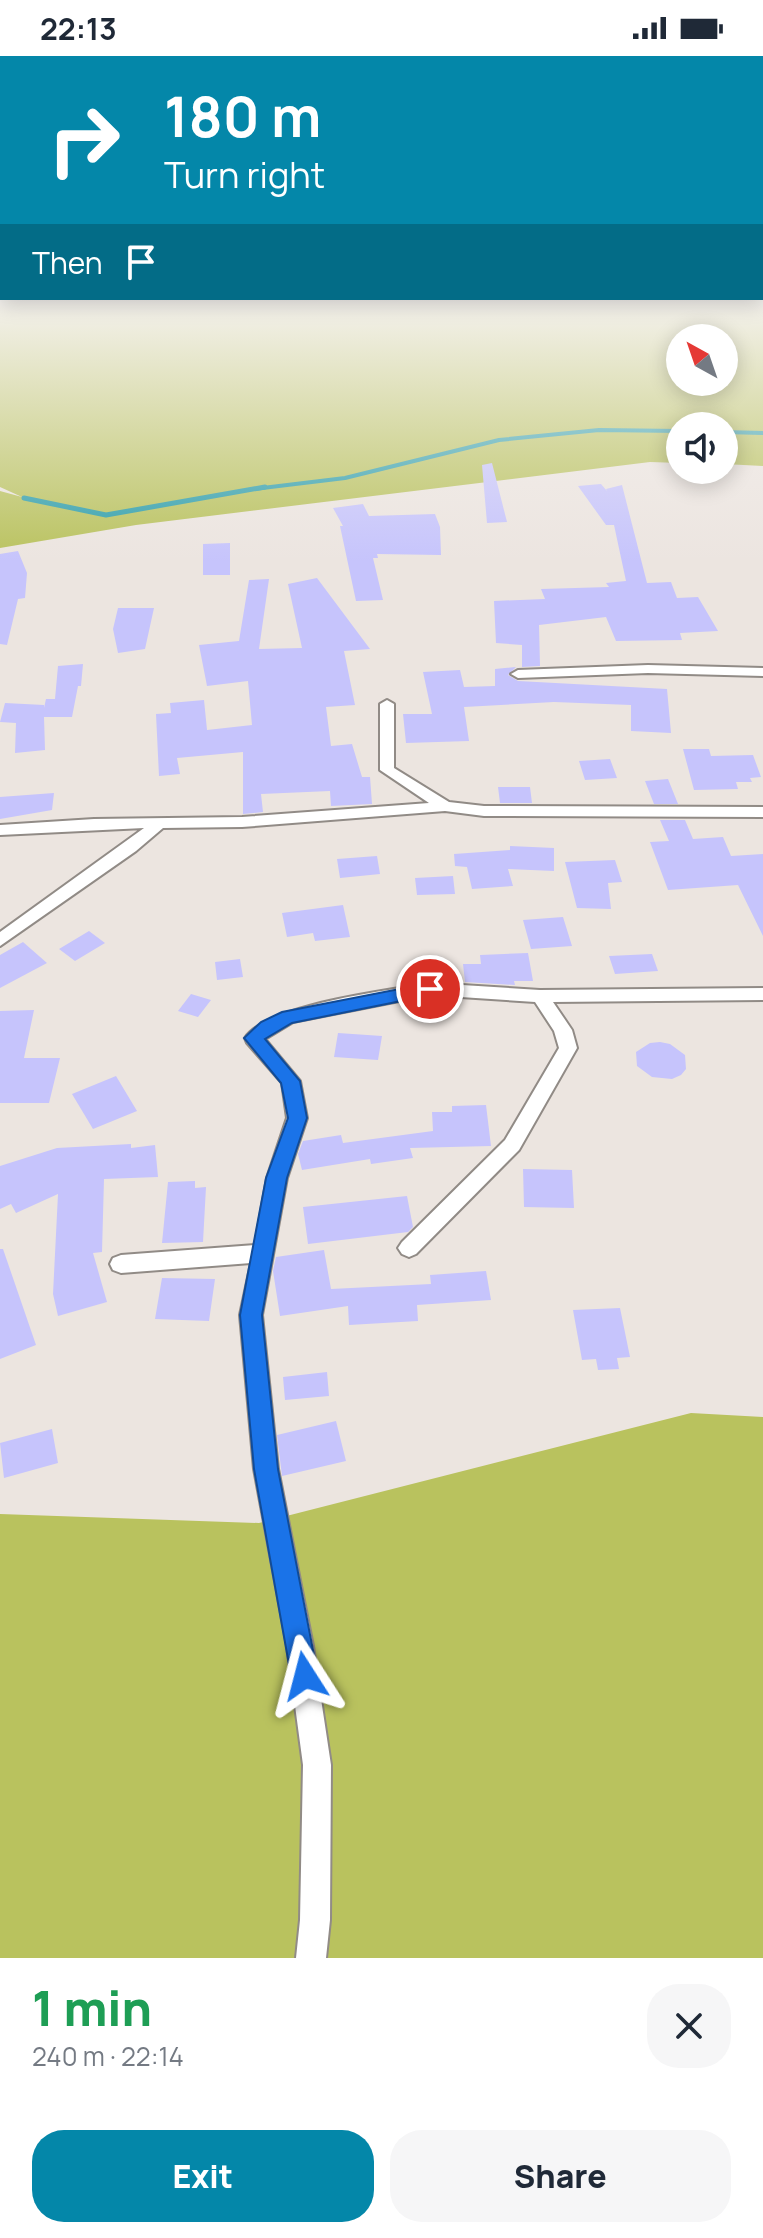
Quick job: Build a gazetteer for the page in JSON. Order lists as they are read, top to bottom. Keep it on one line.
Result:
{"north":"top left","page":{"status":"22:13","turn":["180 m","Turn right"],"then":"Then","heading":["1 min","240 m · 22:14"],"buttons":["Exit","Share"]}}
